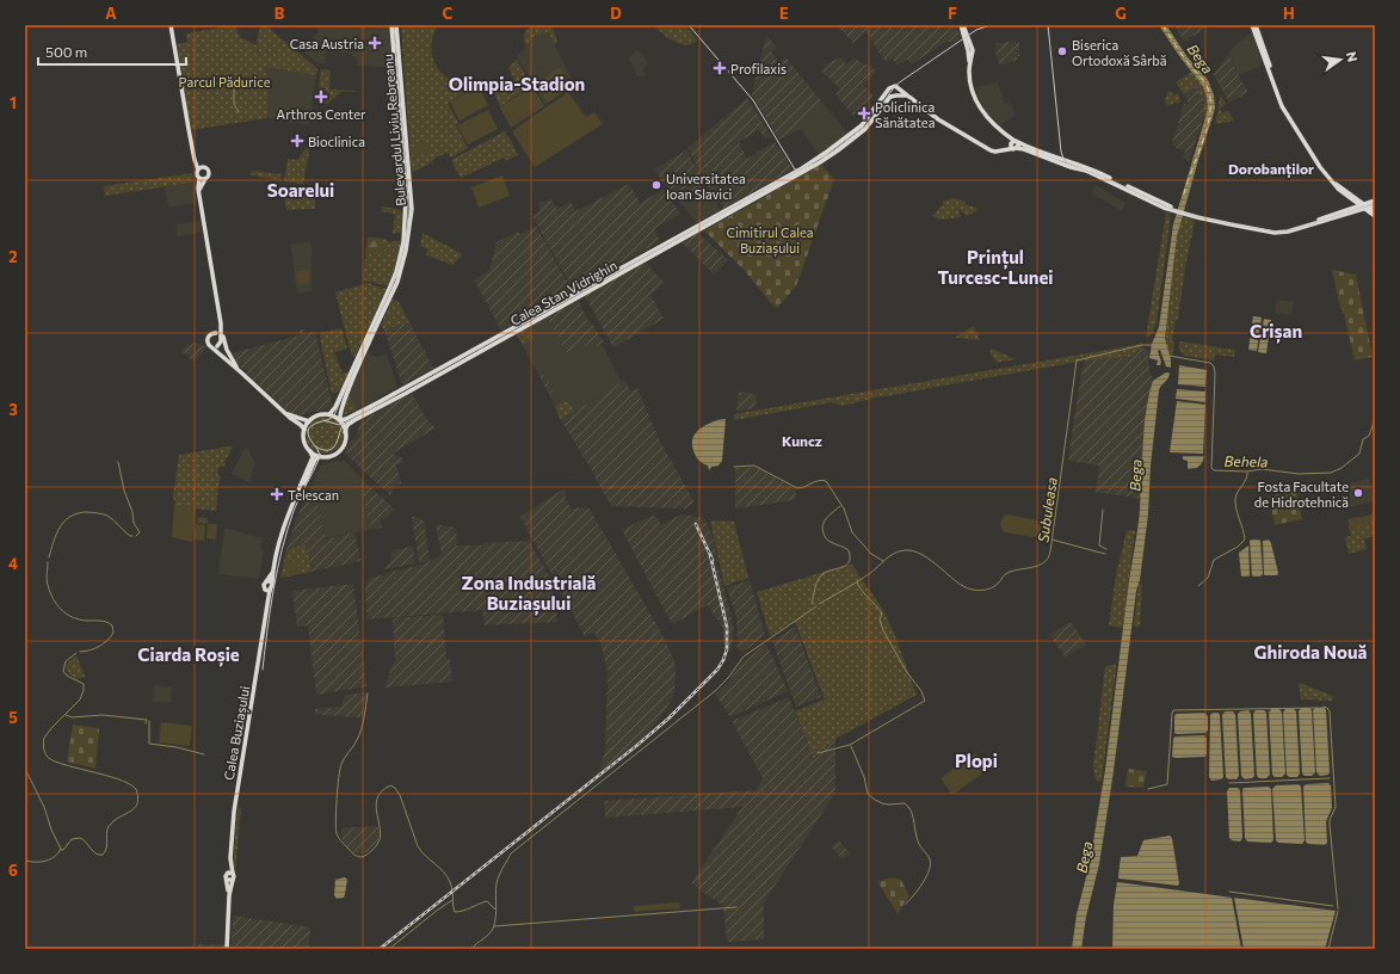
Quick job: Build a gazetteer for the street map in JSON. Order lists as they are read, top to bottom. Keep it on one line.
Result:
{"streets":{"main road":["Bulevardul Liviu Rebreanu","Calea Stan Vidrighin","Calea Buziașului"]},"crossings":[["Bulevardul Liviu Rebreanu","Calea Stan Vidrighin"]],"districts":["Olimpia-Stadion","Dorobanților","Soarelui","Prințul Turcesc-Lunei","Crișan","Kuncz","Zona Industrială Buziașului","Ghiroda Nouă","Ciarda Roșie","Plopi"],"water":["Bega","Behela","Subuleasa"],"parks":["Parcul Pădurice","Cimitirul Calea Buziașului"],"places":{"health":["Casa Austria","Profilaxis","Arthros Center","Policlinica Sănătatea","Bioclinica","Telescan"],"other":["Biserica Ortodoxă Sârbă","Universitatea Ioan Slavici","Fosta Facultate de Hidrotehnică"]},"scale_bar":"500 m","north":"right","grid":{"columns":["A","B","C","D","E","F","G","H"],"rows":["1","2","3","4","5","6"]}}
